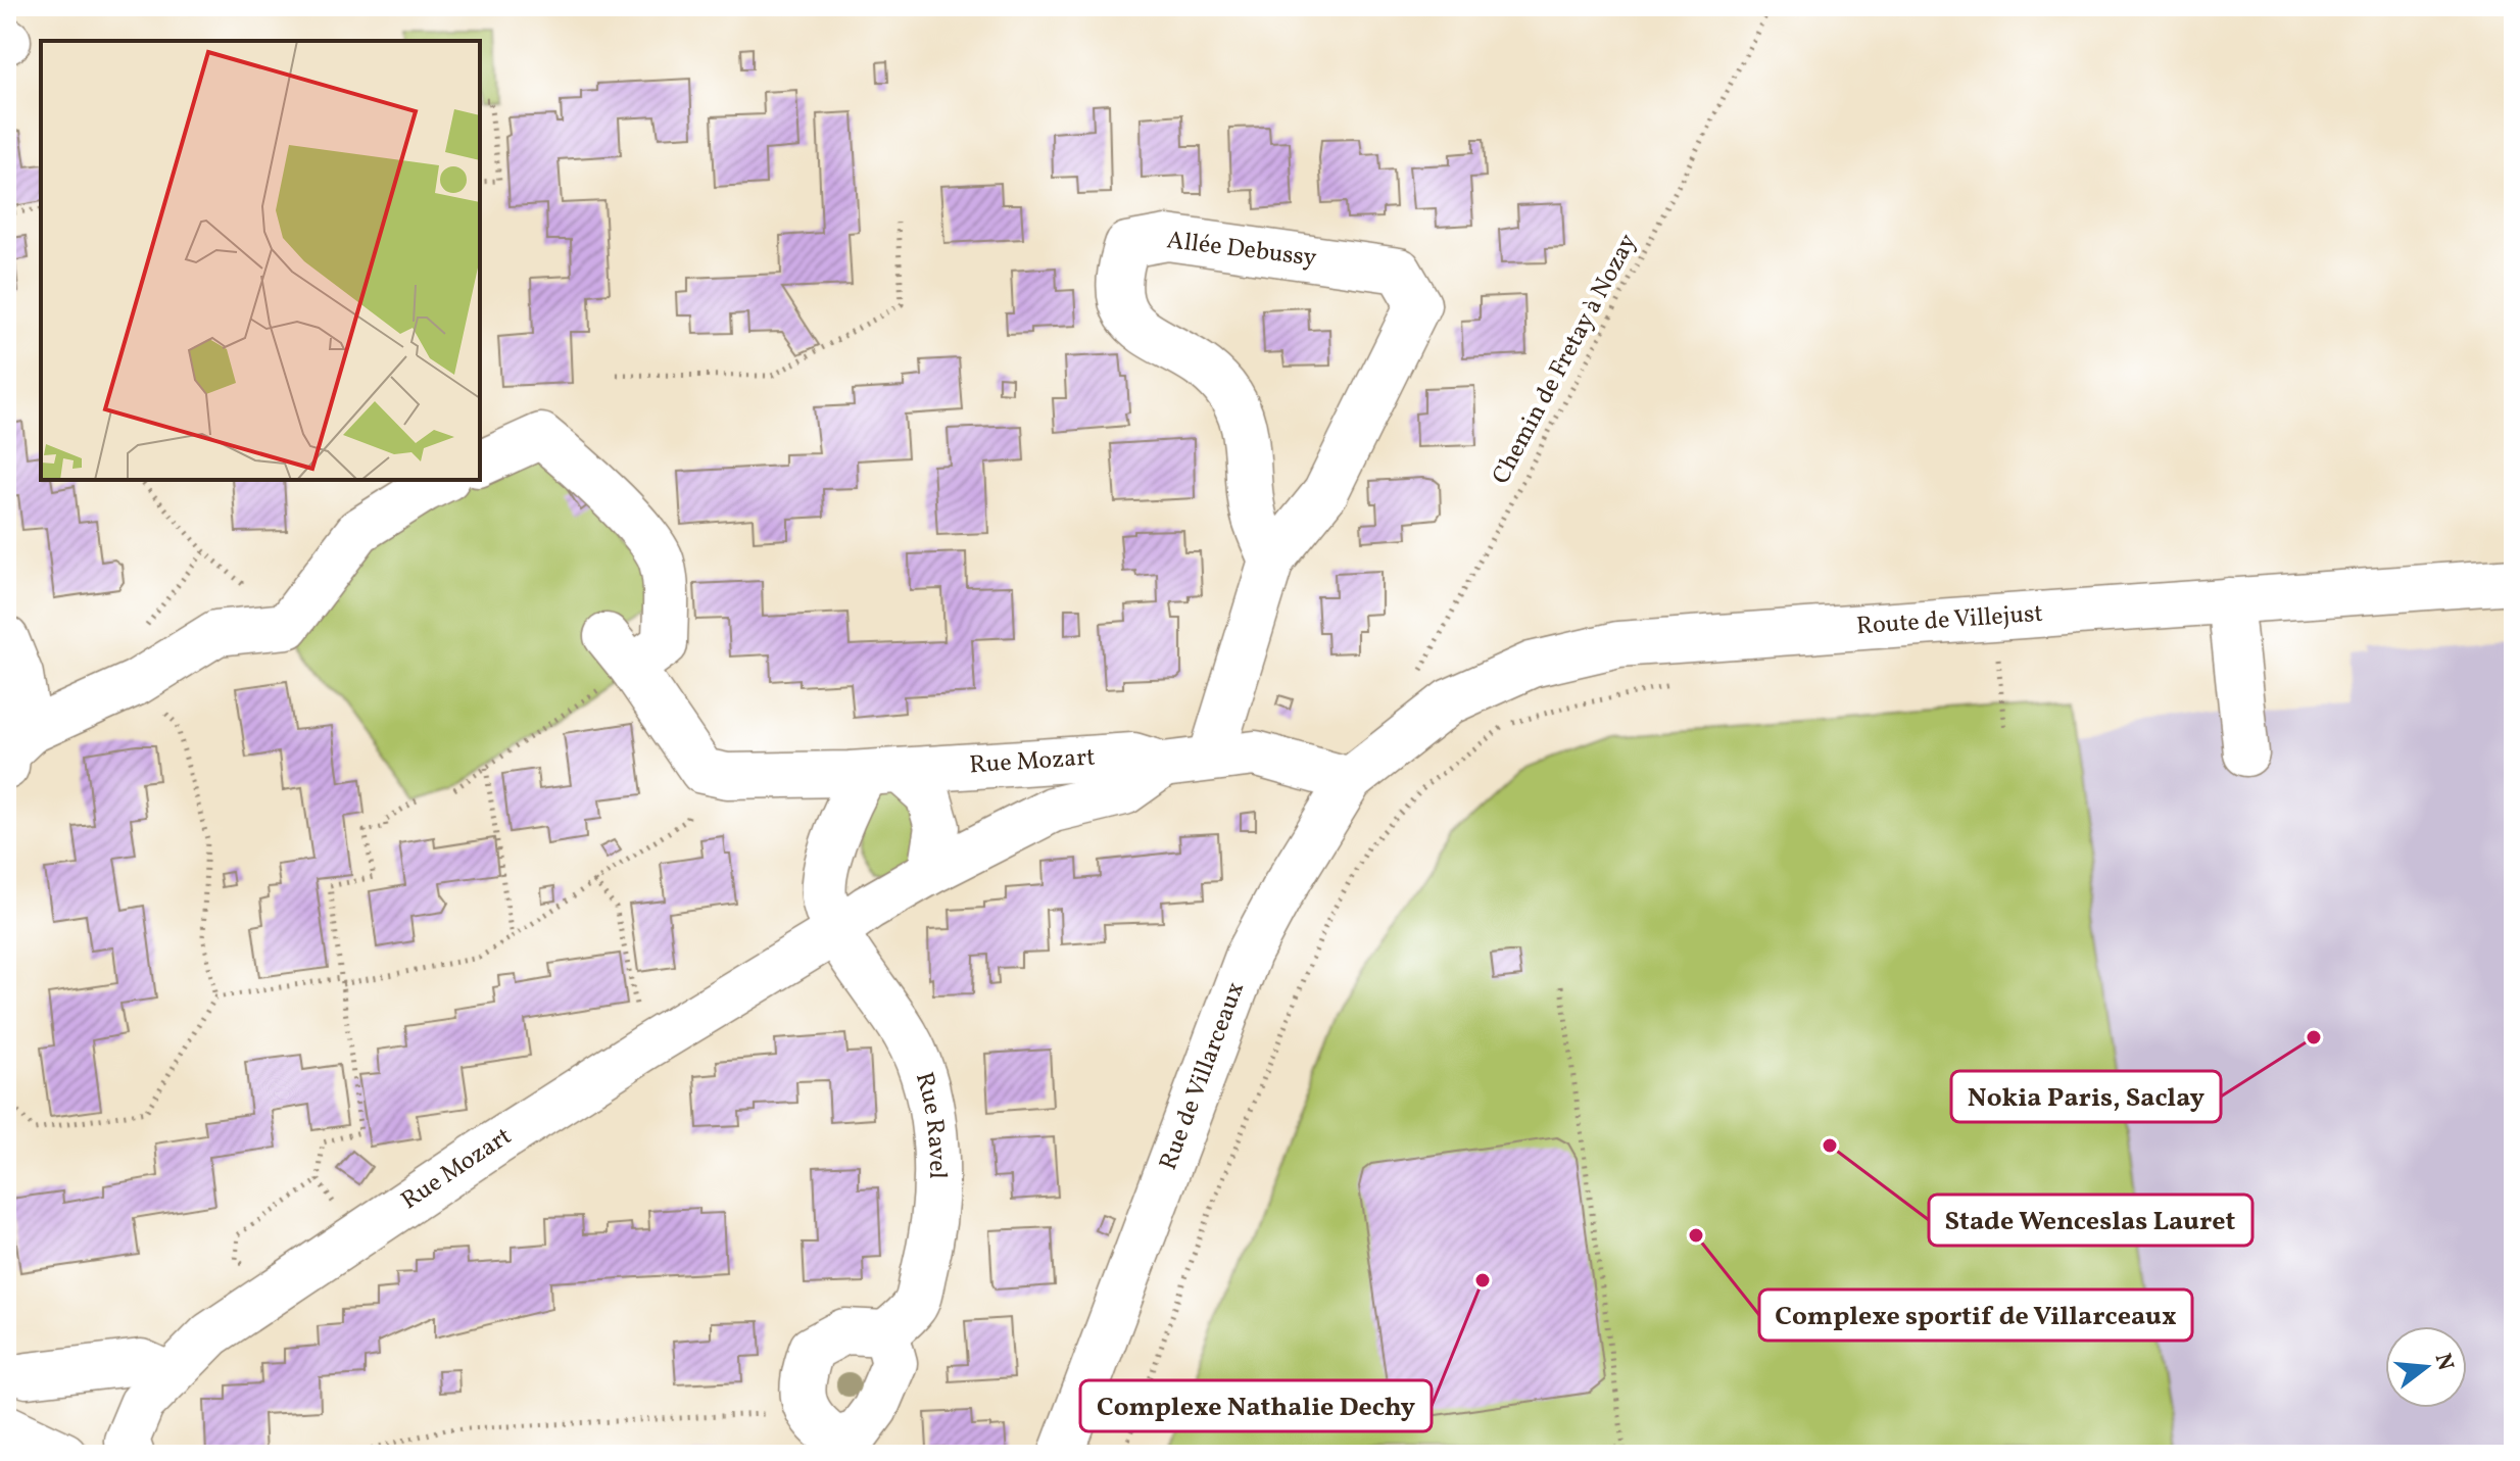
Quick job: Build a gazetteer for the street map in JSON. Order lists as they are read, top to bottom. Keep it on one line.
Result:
{"streets":{"street":["Allée Debussy","Route de Villejust","Rue Mozart","Rue de Villarceaux","Rue Ravel"],"path":["Chemin de Fretay à Nozay"]},"crossings":[["Allée Debussy","Rue Mozart"],["Chemin de Fretay à Nozay","Route de Villejust"],["Chemin de Fretay à Nozay","Rue de Villarceaux"],["Route de Villejust","Rue de Villarceaux"],["Rue Mozart","Rue de Villarceaux"],["Rue Mozart","Rue Ravel"]],"places":["Nokia Paris, Saclay","Stade Wenceslas Lauret","Complexe sportif de Villarceaux","Complexe Nathalie Dechy"],"north":"right"}
